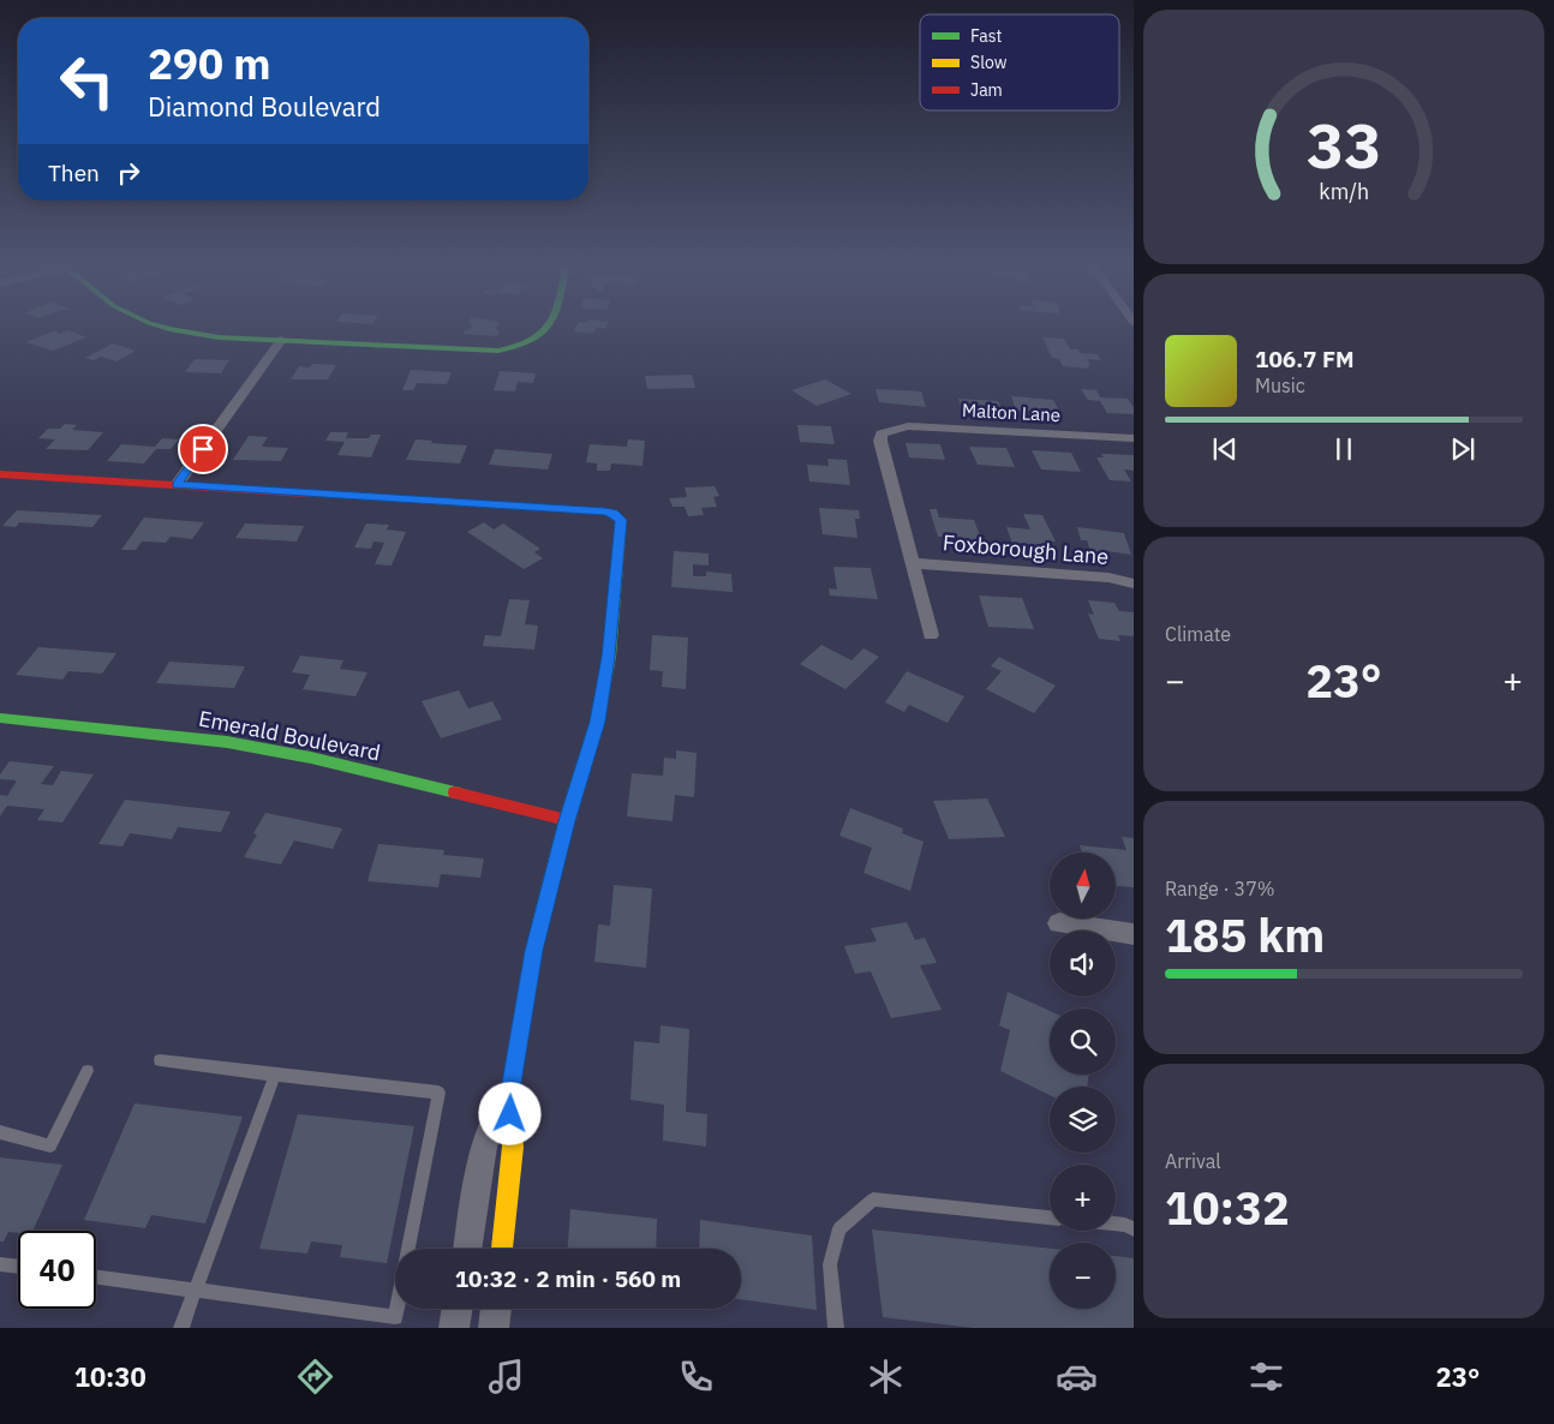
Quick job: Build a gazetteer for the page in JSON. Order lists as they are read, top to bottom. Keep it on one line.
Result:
{"streets":{"street":["Malton Lane","Foxborough Lane","Emerald Boulevard"]},"crossings":[["Malton Lane","Foxborough Lane"]],"legend":["Fast","Slow","Jam"],"north":"top","page":{"turn":["290 m","Diamond Boulevard"],"then":"Then","song":["106.7 FM","Music"],"tile":["Climate",["Range · 37%","185 km"],["Arrival","10:32"]],"heat":["−","23°","+"],"map_buttons":["+","−"],"limit":"40","trip":"10:32 · 2 min · 560 m","tabs":["10:30","23°"],"gauge":["33","km/h"]}}
